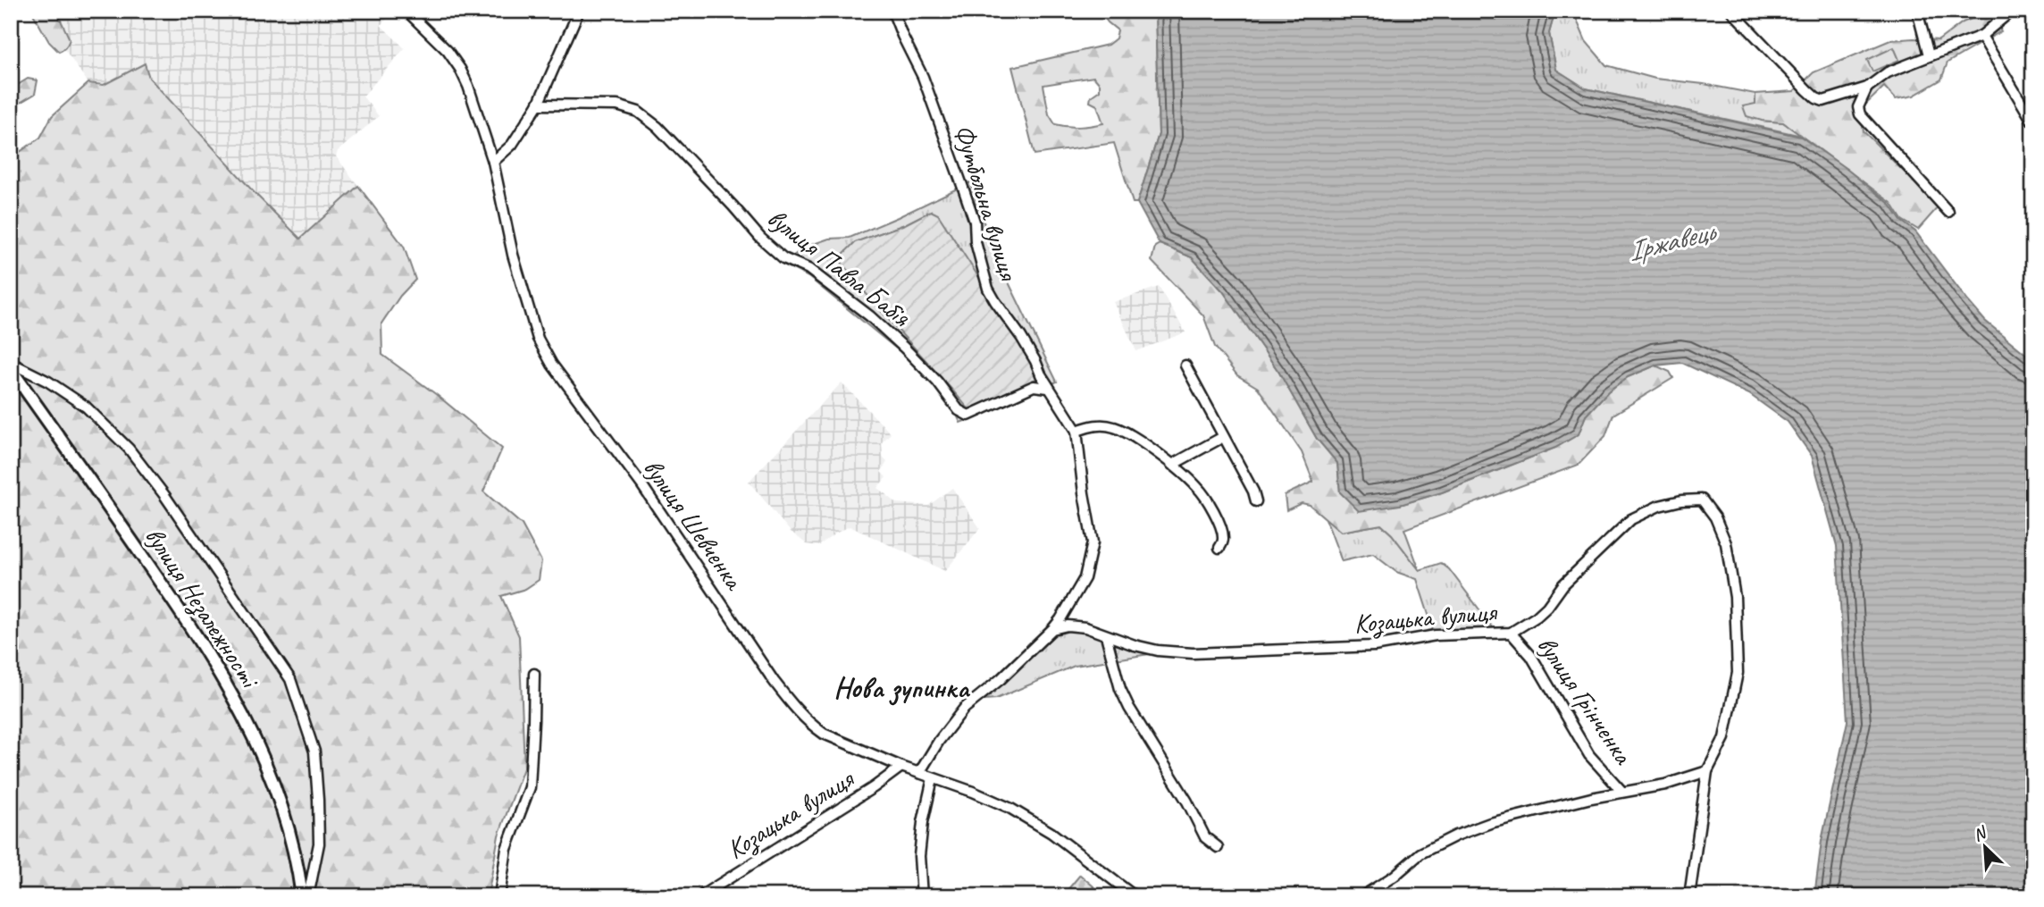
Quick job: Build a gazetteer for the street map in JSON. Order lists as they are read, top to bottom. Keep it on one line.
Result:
{"streets":{"main road":["вулиця Незалежності"],"street":["Футбольна вулиця","вулиця Павла Бабія","вулиця Шевченка","Козацька вулиця","вулиця Грінченка"]},"crossings":[["Футбольна вулиця","вулиця Павла Бабія"],["вулиця Шевченка","Козацька вулиця"],["Козацька вулиця","вулиця Грінченка"]],"districts":["Нова зупинка"],"water":["Іржавець"],"north":"top left"}
